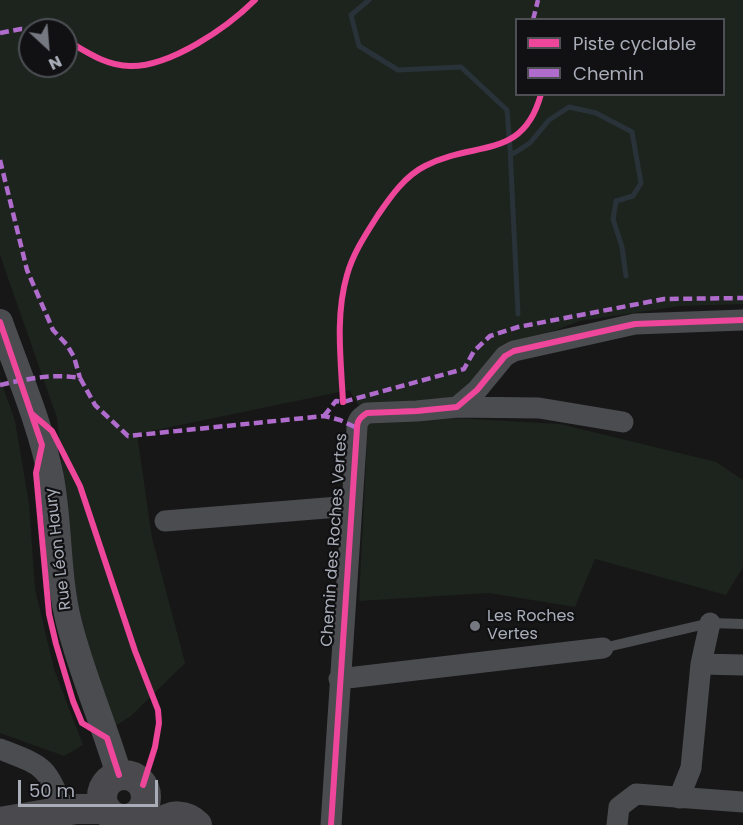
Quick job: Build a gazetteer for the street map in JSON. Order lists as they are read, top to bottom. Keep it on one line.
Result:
{"streets":{"street":["Chemin des Roches Vertes","Rue Léon Haury"]},"places":["Les Roches Vertes"],"legend":["Piste cyclable","Chemin"],"scale_bar":"50 m","north":"bottom right"}
